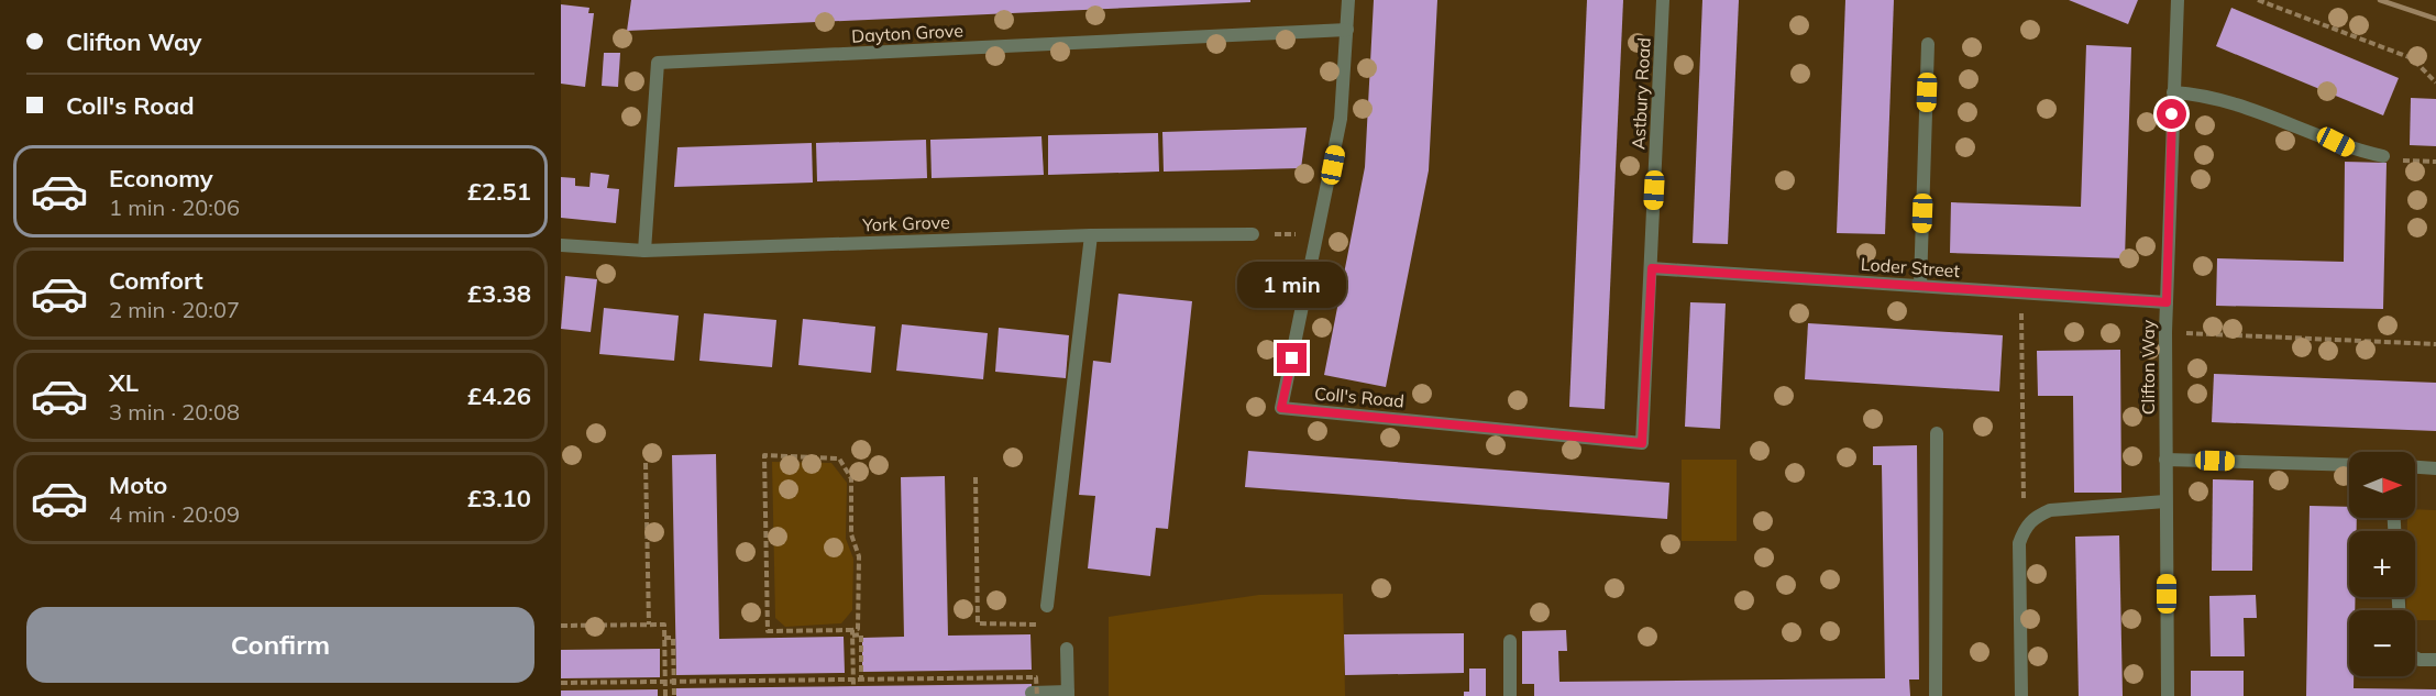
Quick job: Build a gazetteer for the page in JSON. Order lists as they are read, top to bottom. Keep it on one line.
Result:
{"streets":{"street":["Dayton Grove","Astbury Road","York Grove","Loder Street","Clifton Way","Coll's Road"]},"crossings":[["Dayton Grove","York Grove"],["Dayton Grove","Coll's Road"],["Astbury Road","Loder Street"],["Astbury Road","Coll's Road"],["Loder Street","Clifton Way"],["Loder Street","Coll's Road"]],"north":"right","page":{"banner":["Clifton Way","Coll's Road"],"list":[{"name":"Economy","note":"1 min · 20:06","value":"£2.51"},{"name":"Comfort","note":"2 min · 20:07","value":"£3.38"},{"name":"XL","note":"3 min · 20:08","value":"£4.26"},{"name":"Moto","note":"4 min · 20:09","value":"£3.10"}],"bubble":"1 min","map_buttons":["+","−"],"buttons":"Confirm"}}
